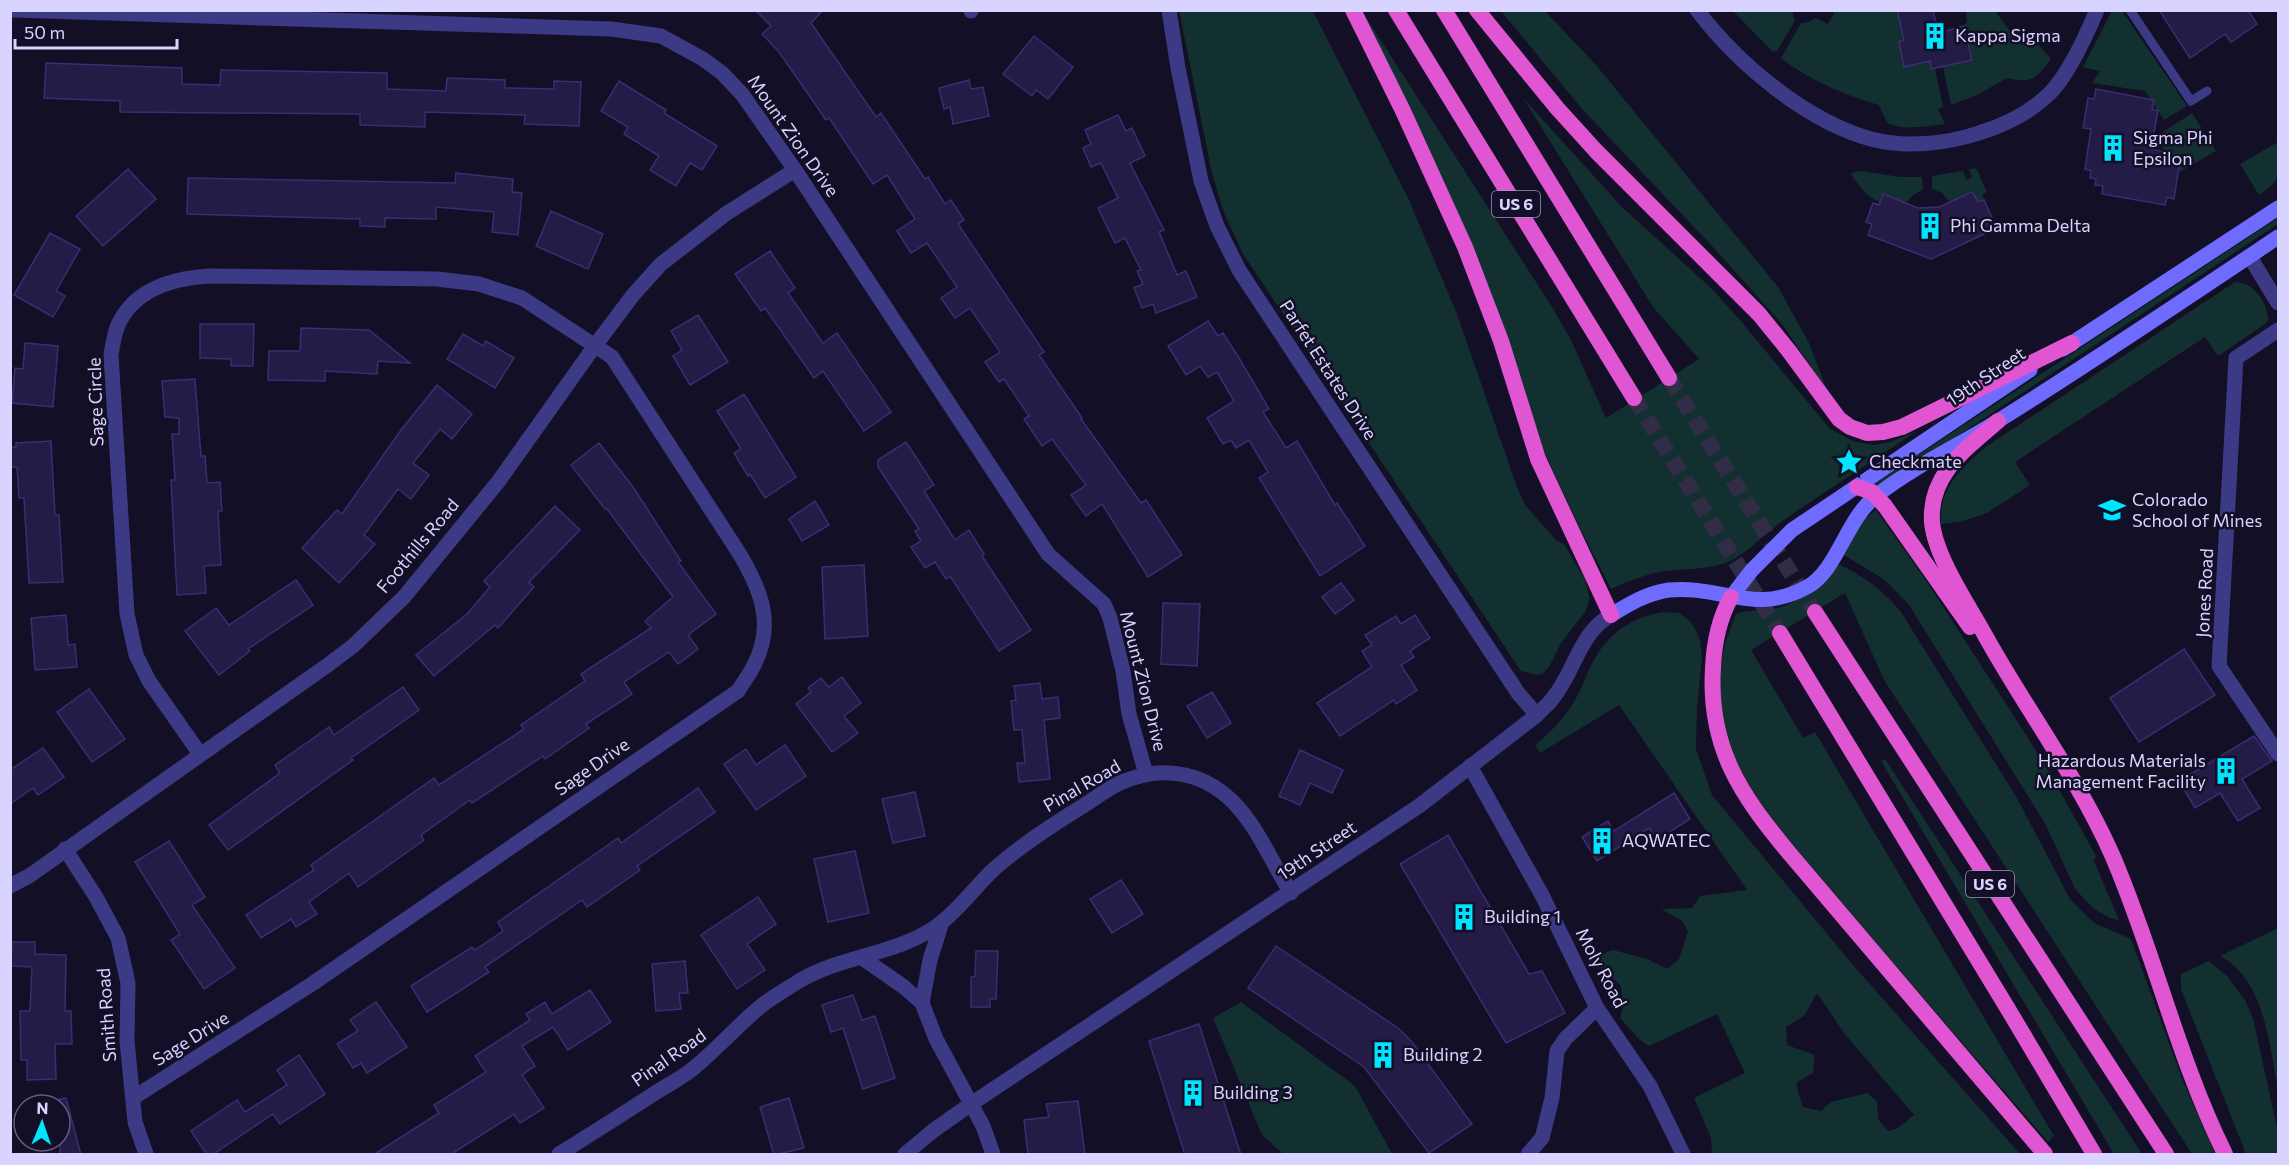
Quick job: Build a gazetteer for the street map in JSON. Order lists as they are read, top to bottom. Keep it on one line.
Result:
{"streets":{"highway":["US 6"],"main road":["19th Street"],"street":["Mount Zion Drive","Parfet Estates Drive","Sage Circle","Foothills Road","Jones Road","Sage Drive","Pinal Road","Moly Road","Smith Road"]},"crossings":[["Mount Zion Drive","Foothills Road"],["Mount Zion Drive","Pinal Road"],["Parfet Estates Drive","19th Street"],["19th Street","Pinal Road"],["19th Street","Moly Road"],["Sage Circle","Foothills Road"],["Sage Circle","Sage Drive"],["Foothills Road","Sage Drive"],["Foothills Road","Smith Road"],["Sage Drive","Smith Road"]],"places":{"building":["Kappa Sigma","Sigma Phi Epsilon","Phi Gamma Delta","Hazardous Materials Management Facility","AQWATEC","Building 1","Building 2","Building 3"],"place":["Checkmate"],"school or university":["Colorado School of Mines"]},"scale_bar":"50 m","north":"top"}
